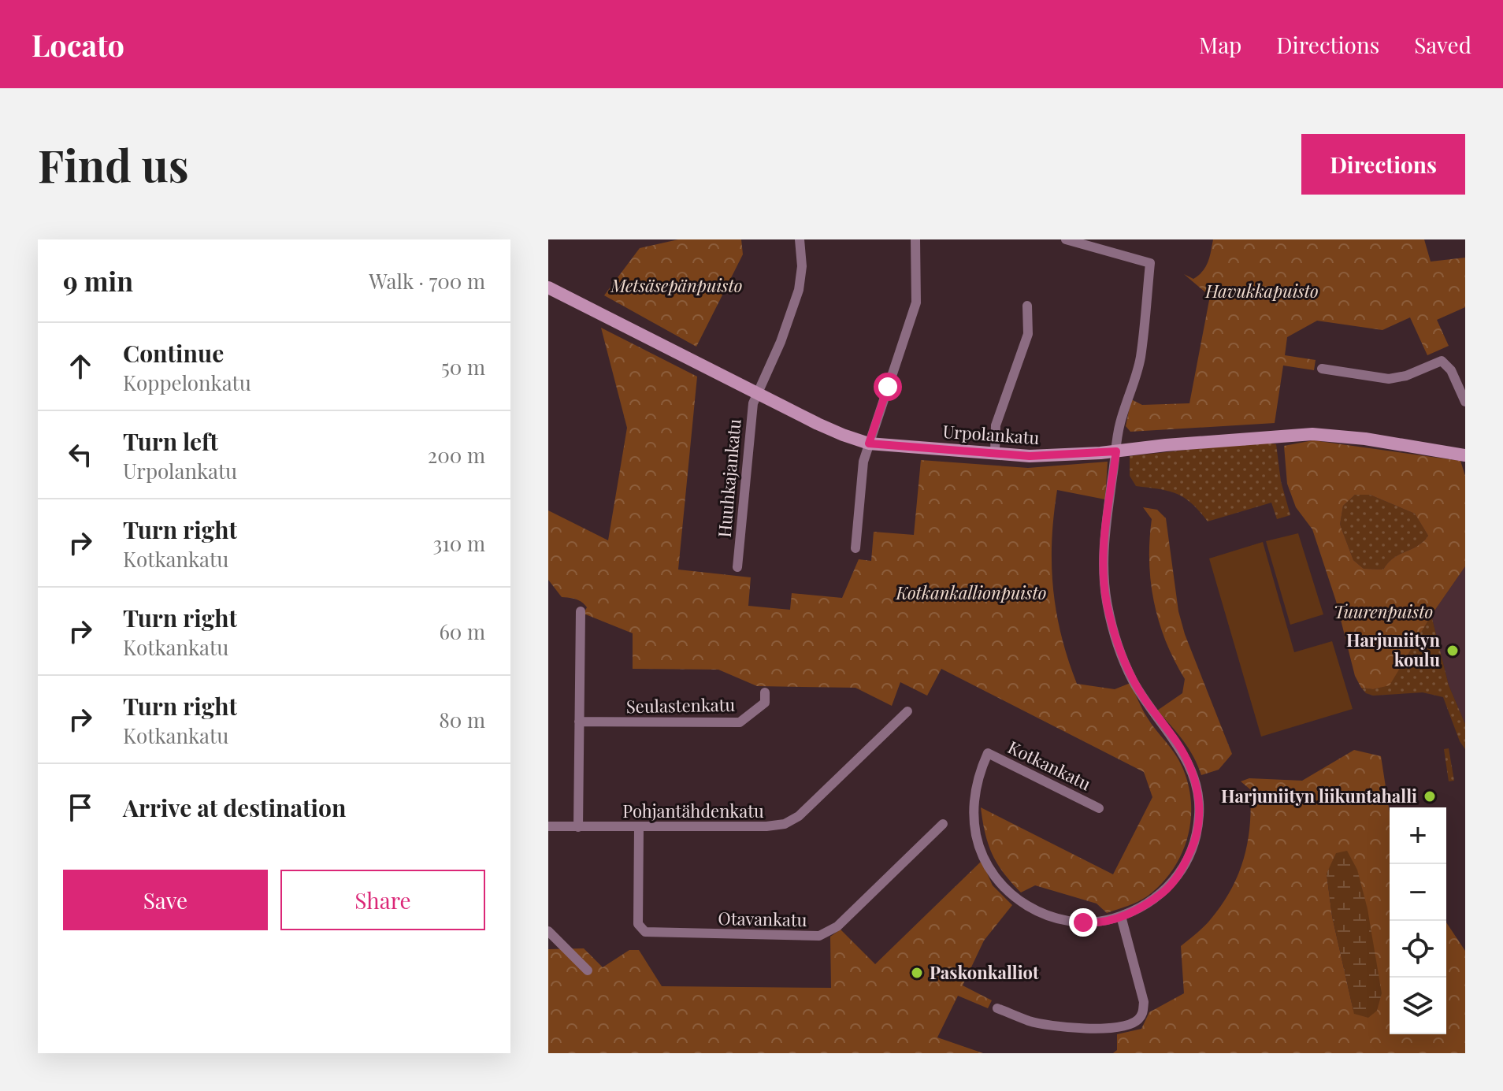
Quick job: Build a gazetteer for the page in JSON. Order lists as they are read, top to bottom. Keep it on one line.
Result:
{"streets":{"main road":["Urpolankatu"],"street":["Huuhkajankatu","Seulastenkatu","Kotkankatu","Pohjantähdenkatu","Otavankatu"]},"crossings":[["Urpolankatu","Huuhkajankatu"],["Urpolankatu","Kotkankatu"],["Pohjantähdenkatu","Otavankatu"]],"parks":["Metsäsepänpuisto","Havukkapuisto","Kotkankallionpuisto","Tuurenpuisto"],"places":["Harjuniityn koulu","Harjuniityn liikuntahalli","Paskonkalliot"],"page":{"header":"Locato","nav":["Map","Directions","Saved"],"buttons":["Directions",["Save","Share"]],"title":"Find us","heading":["9 min","Walk · 700 m"],"list":[["Continue","Koppelonkatu","50 m"],["Turn left","Urpolankatu","200 m"],["Turn right","Kotkankatu","310 m"],["Turn right","Kotkankatu","60 m"],["Turn right","Kotkankatu","80 m"],"Arrive at destination"],"map_buttons":["+","−"]}}
